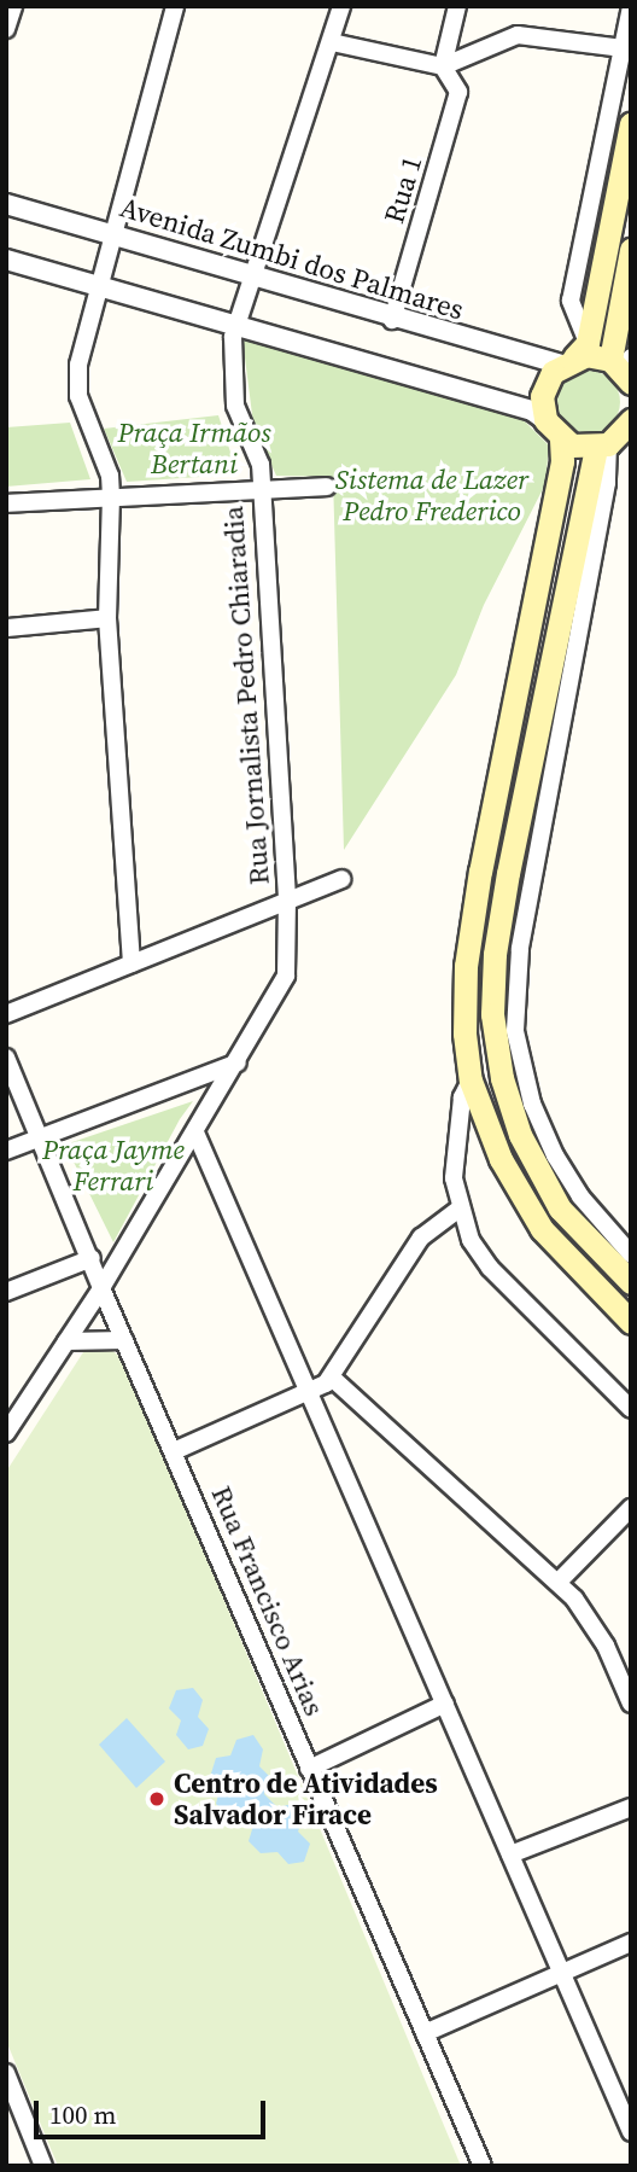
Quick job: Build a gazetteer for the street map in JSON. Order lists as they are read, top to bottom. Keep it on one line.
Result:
{"streets":{"street":["Rua 1","Avenida Zumbi dos Palmares","Rua Jornalista Pedro Chiaradia","Rua Francisco Arias"]},"crossings":[["Rua 1","Avenida Zumbi dos Palmares"],["Avenida Zumbi dos Palmares","Rua Jornalista Pedro Chiaradia"],["Rua Jornalista Pedro Chiaradia","Rua Francisco Arias"]],"parks":["Praça Irmãos Bertani","Sistema de Lazer Pedro Frederico","Praça Jayme Ferrari"],"places":["Centro de Atividades Salvador Firace"],"scale_bar":"100 m"}
